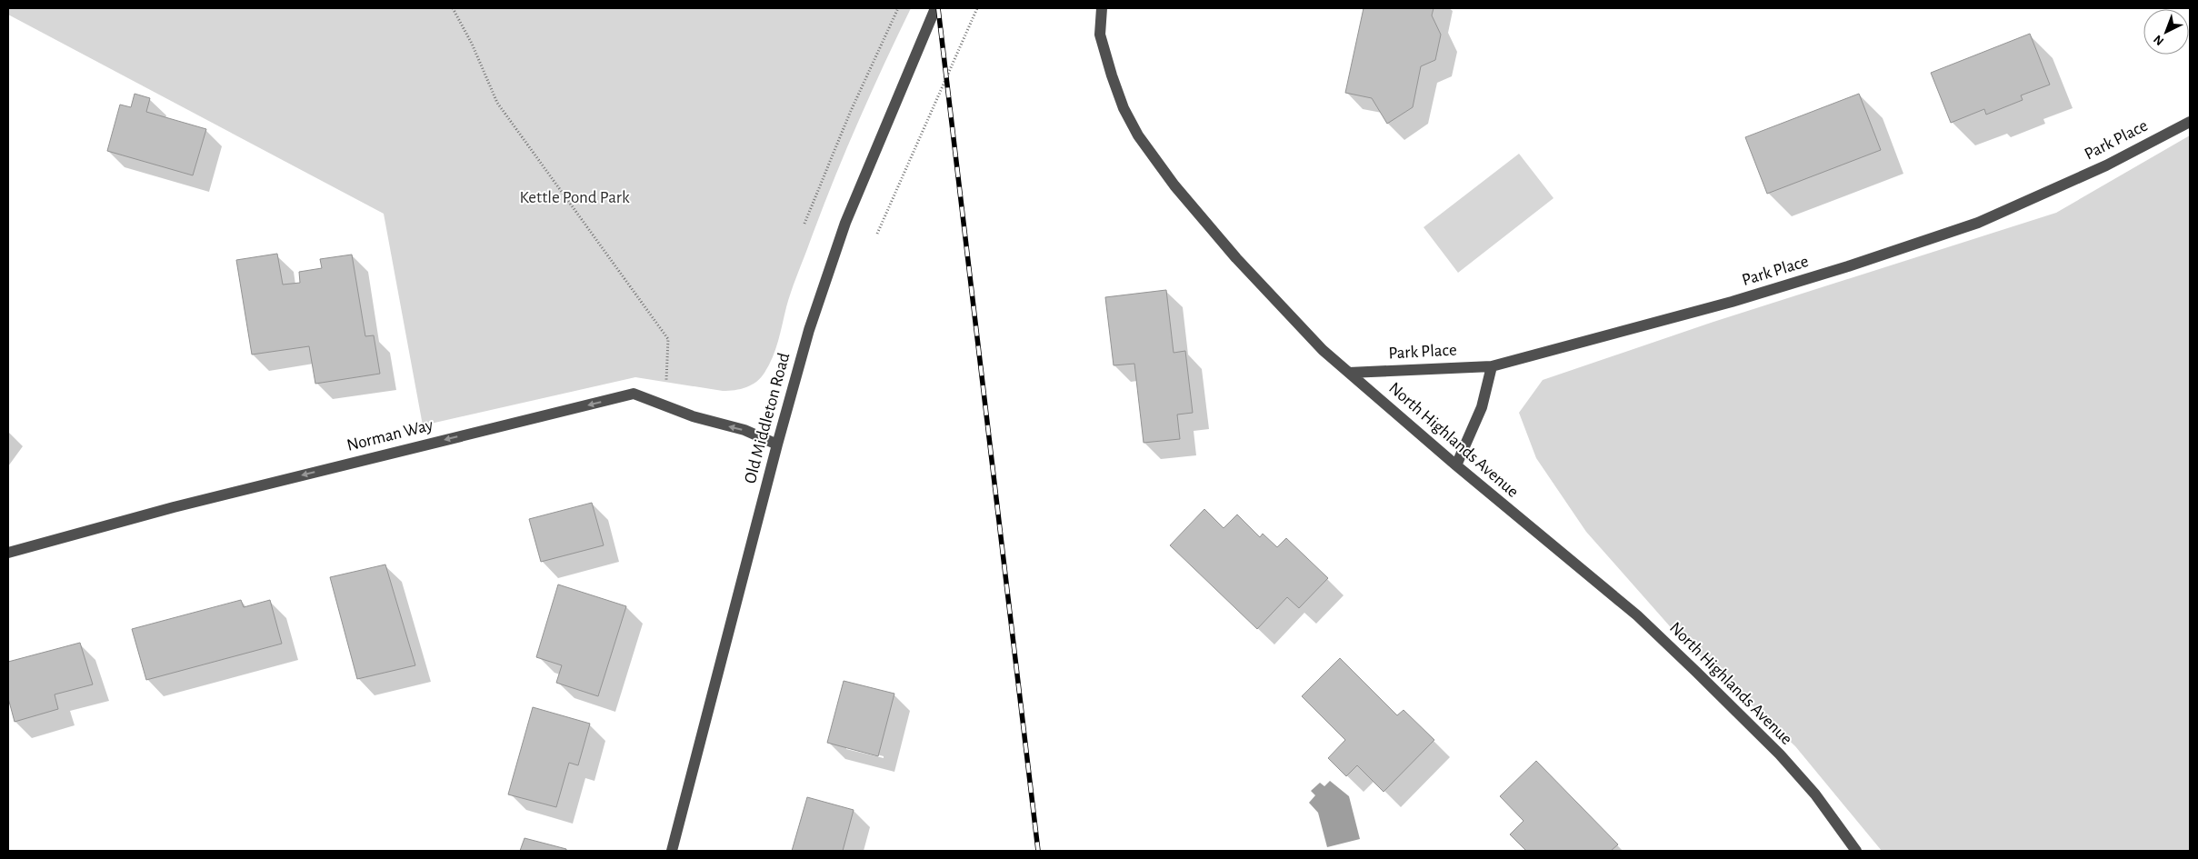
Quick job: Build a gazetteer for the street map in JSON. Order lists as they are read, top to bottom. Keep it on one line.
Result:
{"streets":{"street":["Park Place","Old Middleton Road","Norman Way","North Highlands Avenue"]},"crossings":[["Park Place","North Highlands Avenue"],["Old Middleton Road","Norman Way"]],"one_way":["Norman Way"],"parks":["Kettle Pond Park"],"north":"bottom left"}
